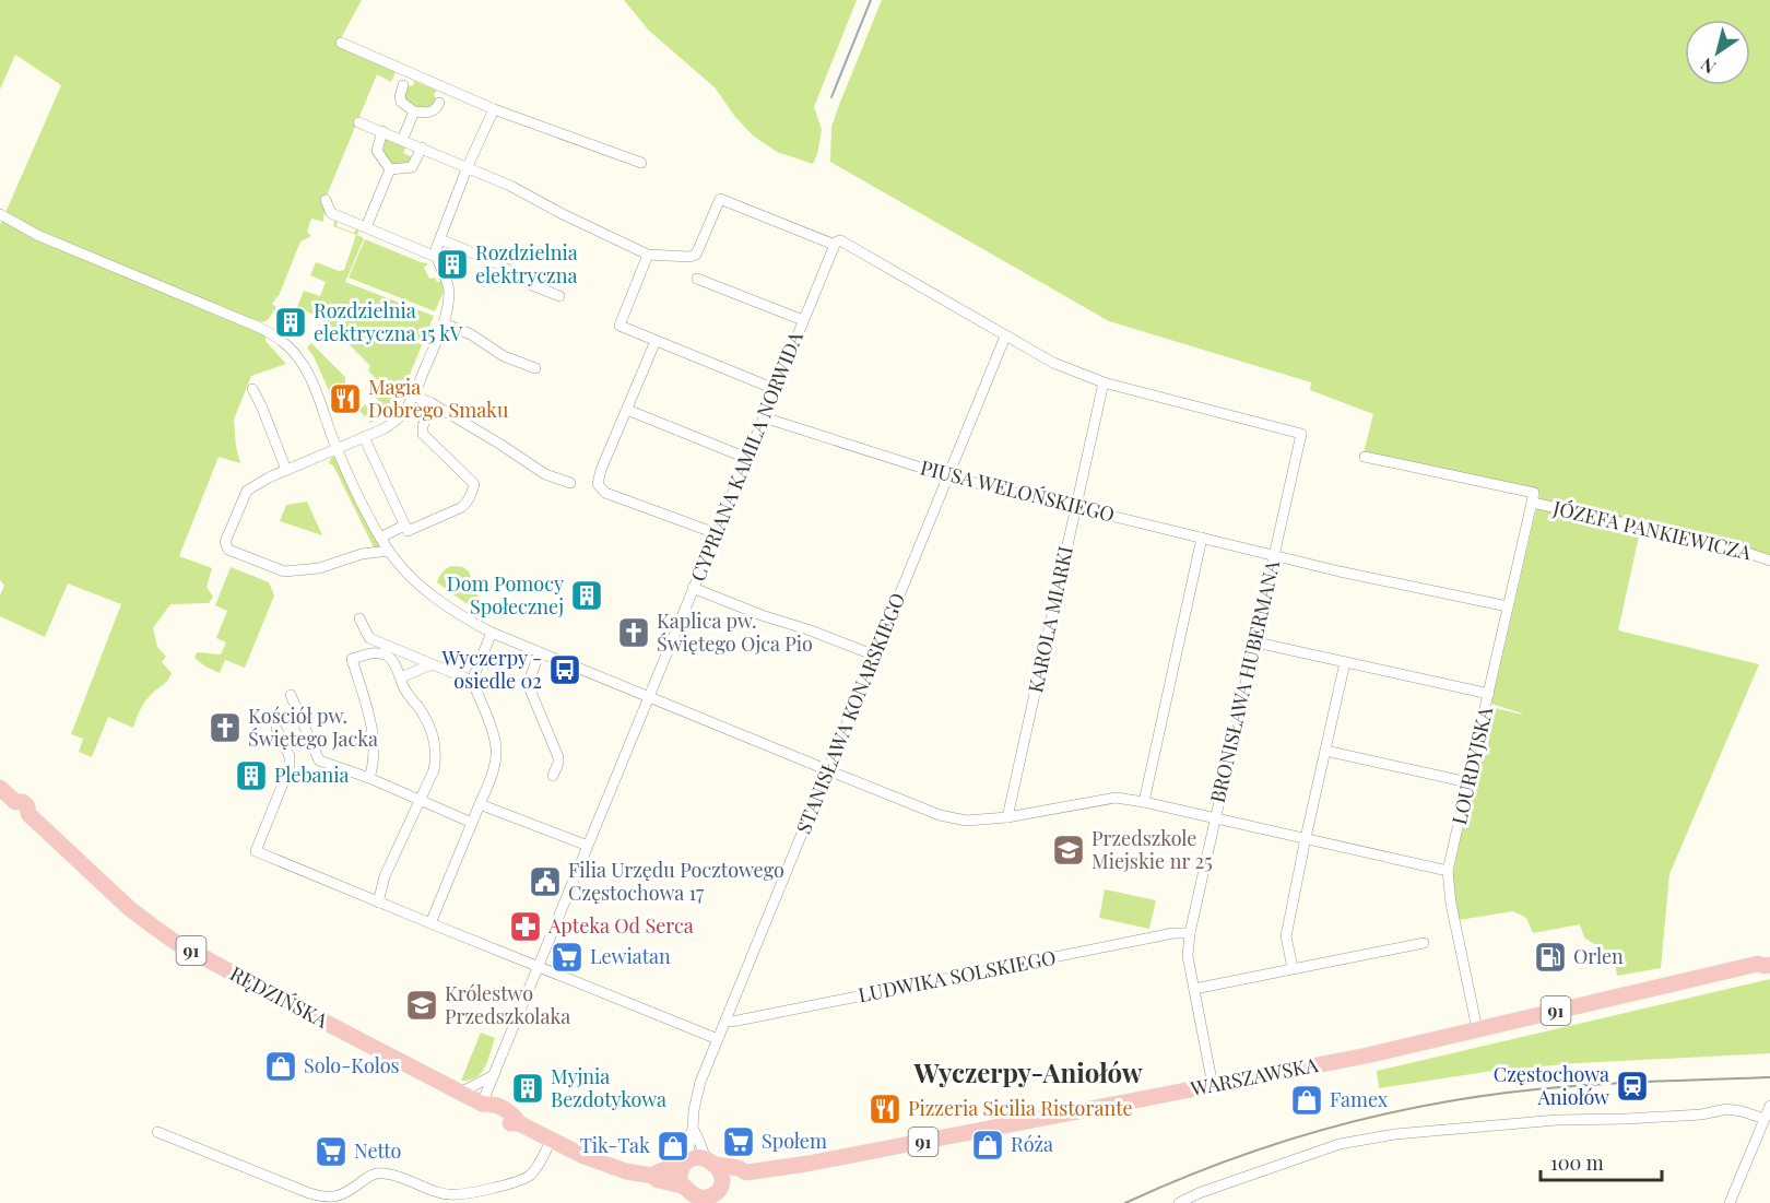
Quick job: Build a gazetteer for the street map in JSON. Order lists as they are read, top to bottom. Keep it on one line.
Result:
{"streets":{"main road":["91","RĘDZIŃSKA","WARSZAWSKA"],"street":["CYPRIANA KAMILA NORWIDA","PIUSA WELOŃSKIEGO","JÓZEFA PANKIEWICZA","KAROLA MIARKI","BRONISŁAWA HUBERMANA","STANISŁAWA KONARSKIEGO","LOURDYJSKA","LUDWIKA SOLSKIEGO"]},"crossings":[["CYPRIANA KAMILA NORWIDA","PIUSA WELOŃSKIEGO"],["CYPRIANA KAMILA NORWIDA","91"],["CYPRIANA KAMILA NORWIDA","RĘDZIŃSKA"],["PIUSA WELOŃSKIEGO","KAROLA MIARKI"],["PIUSA WELOŃSKIEGO","BRONISŁAWA HUBERMANA"],["PIUSA WELOŃSKIEGO","STANISŁAWA KONARSKIEGO"],["PIUSA WELOŃSKIEGO","LOURDYJSKA"],["JÓZEFA PANKIEWICZA","LOURDYJSKA"],["KAROLA MIARKI","BRONISŁAWA HUBERMANA"],["BRONISŁAWA HUBERMANA","LUDWIKA SOLSKIEGO"],["BRONISŁAWA HUBERMANA","WARSZAWSKA"],["STANISŁAWA KONARSKIEGO","91"],["STANISŁAWA KONARSKIEGO","LUDWIKA SOLSKIEGO"],["STANISŁAWA KONARSKIEGO","WARSZAWSKA"],["LOURDYJSKA","WARSZAWSKA"],["91","RĘDZIŃSKA"],["91","WARSZAWSKA"]],"districts":["Wyczerpy-Aniołów"],"places":{"building":["Rozdzielnia elektryczna","Rozdzielnia elektryczna 15 kV","Dom Pomocy Społecznej","Plebania","Myjnia Bezdotykowa"],"restaurant":["Magia Dobrego Smaku","Pizzeria Sicilia Ristorante"],"church":["Kaplica pw. Świętego Ojca Pio","Kościół pw. Świętego Jacka"],"bus stop":["Wyczerpy - osiedle 02"],"school or university":["Przedszkole Miejskie nr 25","Królestwo Przedszkolaka"],"public building":["Filia Urzędu Pocztowego Częstochowa 17"],"pharmacy":["Apteka Od Serca"],"supermarket":["Lewiatan","Społem","Netto"],"fuel station":["Orlen"],"shop":["Solo-Kolos","Famex","Róża","Tik-Tak"],"station":["Częstochowa Aniołów"]},"scale_bar":"100 m","north":"bottom left"}
